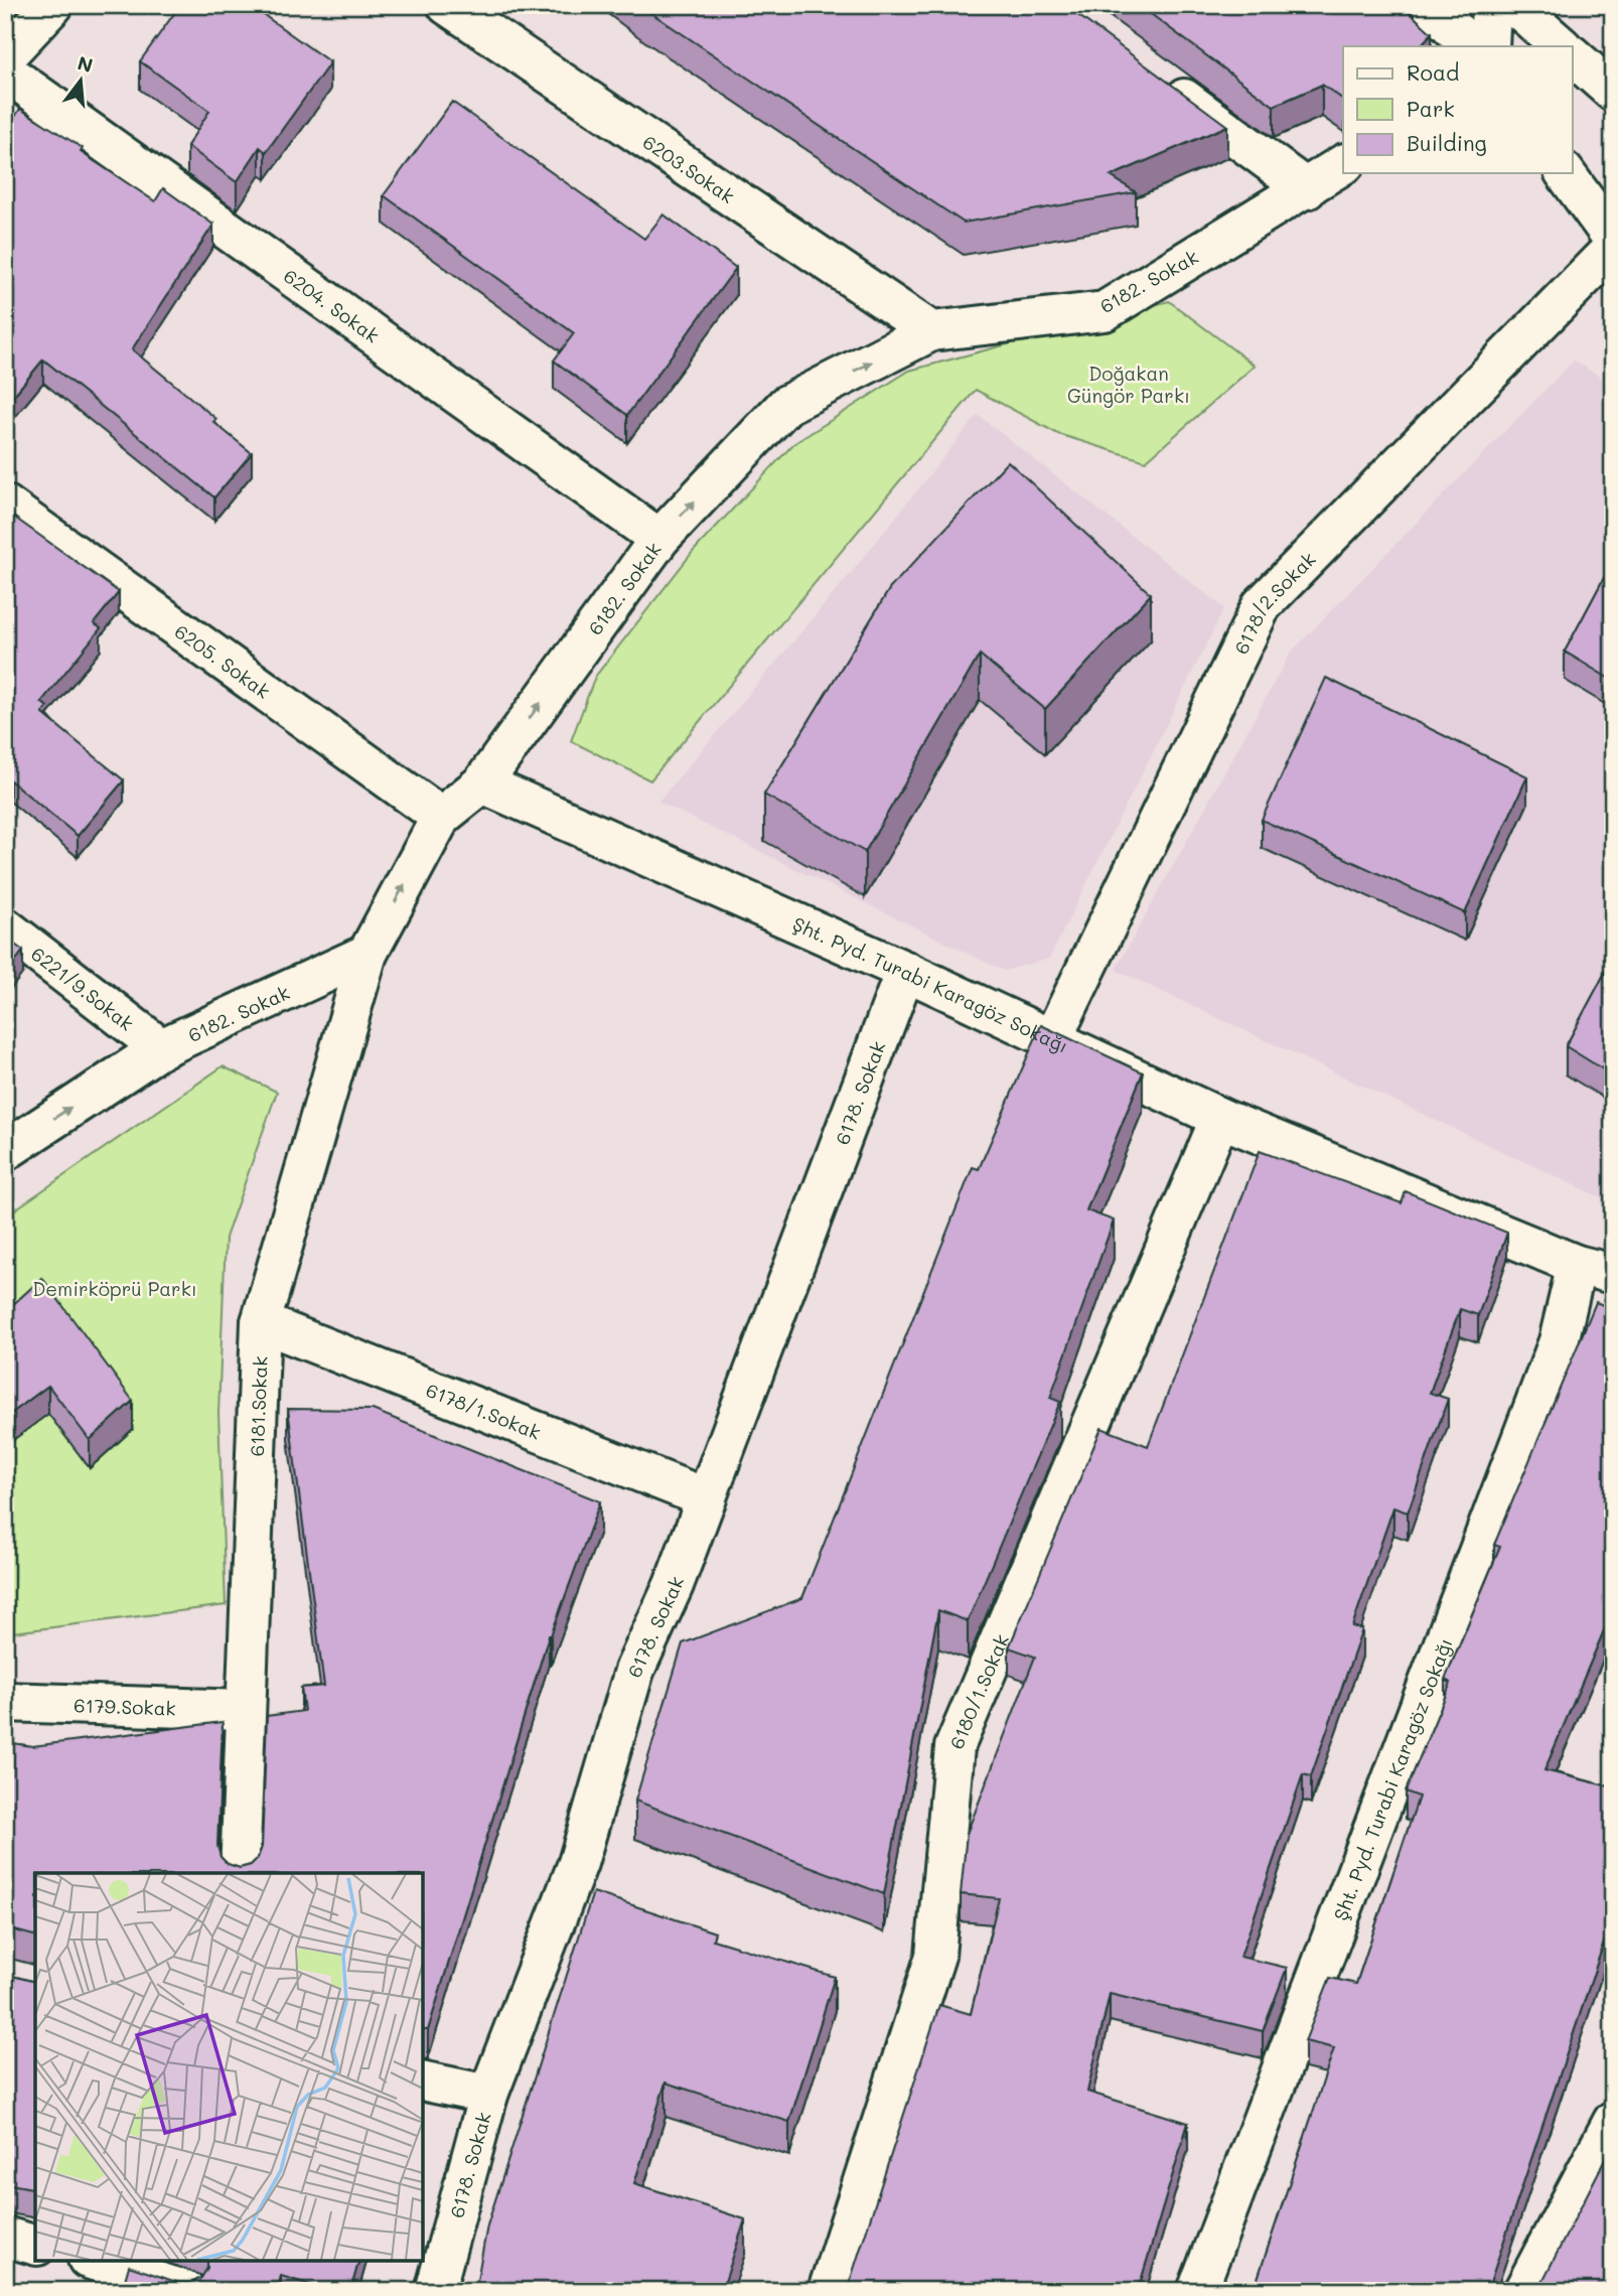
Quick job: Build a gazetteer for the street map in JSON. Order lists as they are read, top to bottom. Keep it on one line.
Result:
{"streets":{"street":["6203.Sokak","6182. Sokak","6204. Sokak","6178/2.Sokak","6205. Sokak","Şht. Pyd. Turabi Karagöz Sokağı","6221/9.Sokak","6178. Sokak","6181.Sokak","6178/1.Sokak","6180/1.Sokak","6179.Sokak"]},"crossings":[["6203.Sokak","6182. Sokak"],["6182. Sokak","6204. Sokak"],["6182. Sokak","6205. Sokak"],["6182. Sokak","Şht. Pyd. Turabi Karagöz Sokağı"],["6182. Sokak","6221/9.Sokak"],["6182. Sokak","6181.Sokak"],["6178/2.Sokak","Şht. Pyd. Turabi Karagöz Sokağı"],["Şht. Pyd. Turabi Karagöz Sokağı","6178. Sokak"],["Şht. Pyd. Turabi Karagöz Sokağı","6180/1.Sokak"],["6178. Sokak","6178/1.Sokak"],["6181.Sokak","6178/1.Sokak"],["6181.Sokak","6179.Sokak"]],"one_way":["6182. Sokak"],"parks":["Doğakan Güngör Parkı","Demirköprü Parkı"],"legend":["Road","Park","Building"],"north":"top"}
